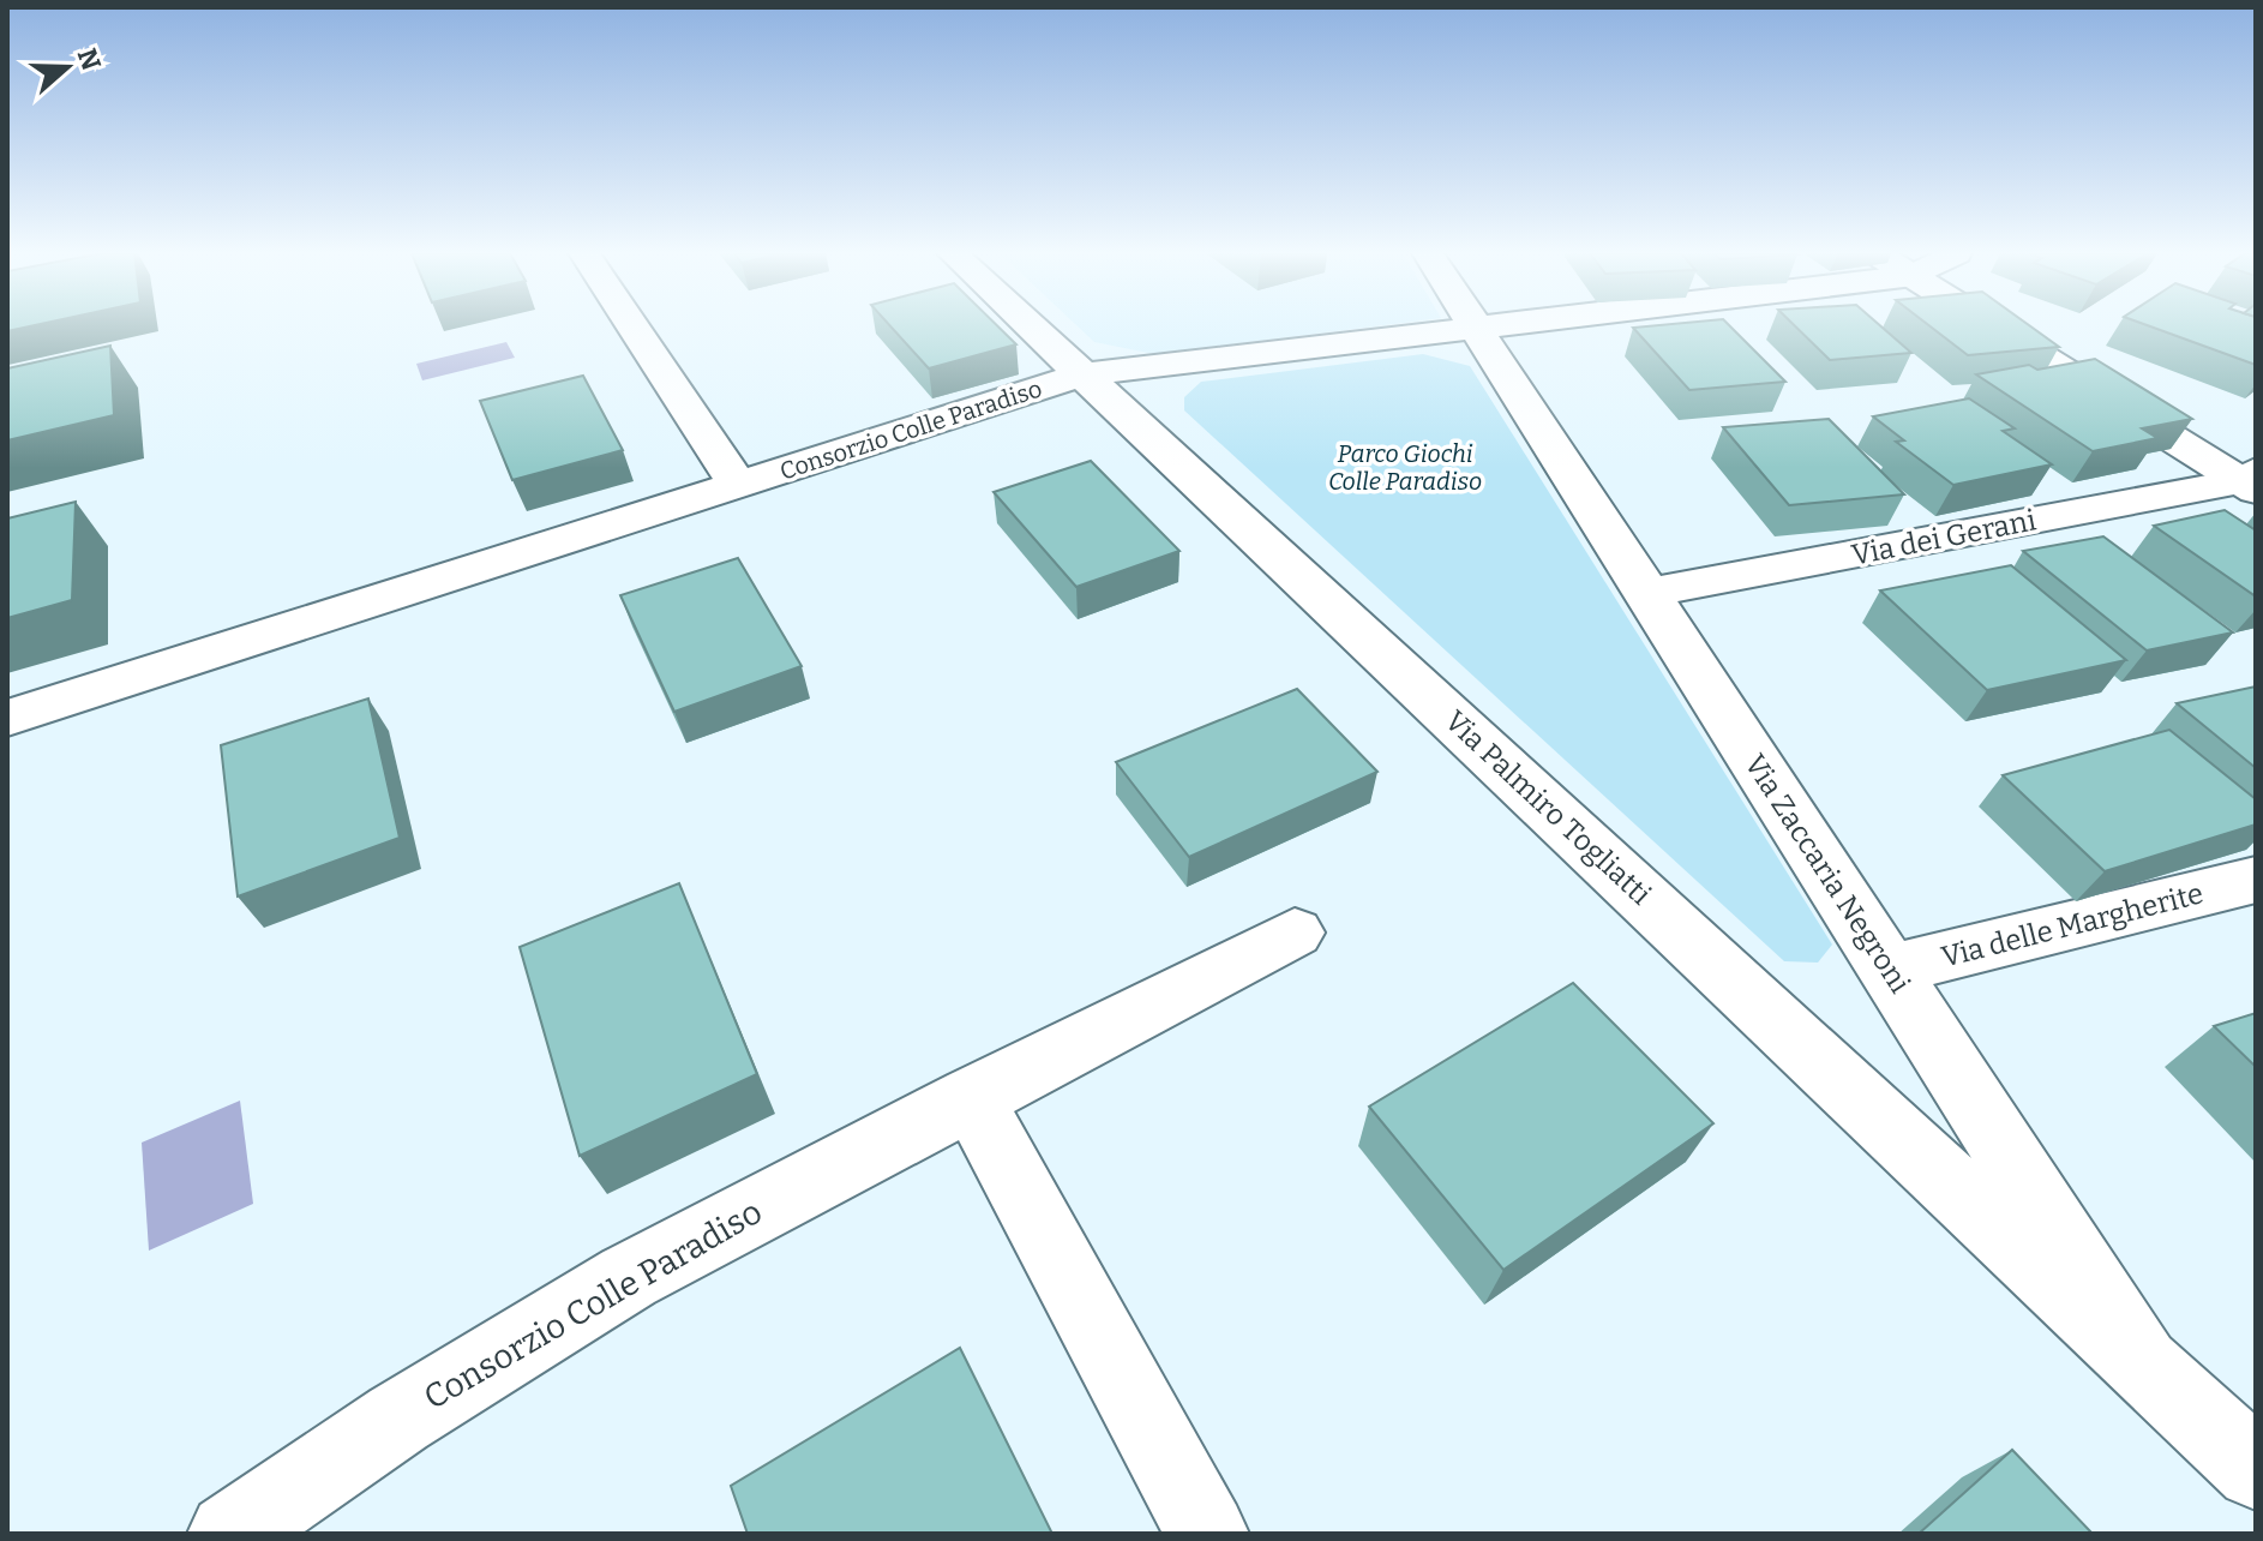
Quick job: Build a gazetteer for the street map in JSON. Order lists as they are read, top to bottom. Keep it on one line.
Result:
{"streets":{"street":["Consorzio Colle Paradiso","Via dei Gerani","Via Palmiro Togliatti","Via Zaccaria Negroni","Via delle Margherite"]},"crossings":[["Consorzio Colle Paradiso","Via Palmiro Togliatti"],["Consorzio Colle Paradiso","Via Zaccaria Negroni"],["Via dei Gerani","Via Zaccaria Negroni"],["Via Palmiro Togliatti","Via Zaccaria Negroni"],["Via Zaccaria Negroni","Via delle Margherite"]],"parks":["Parco Giochi Colle Paradiso"],"north":"right"}
